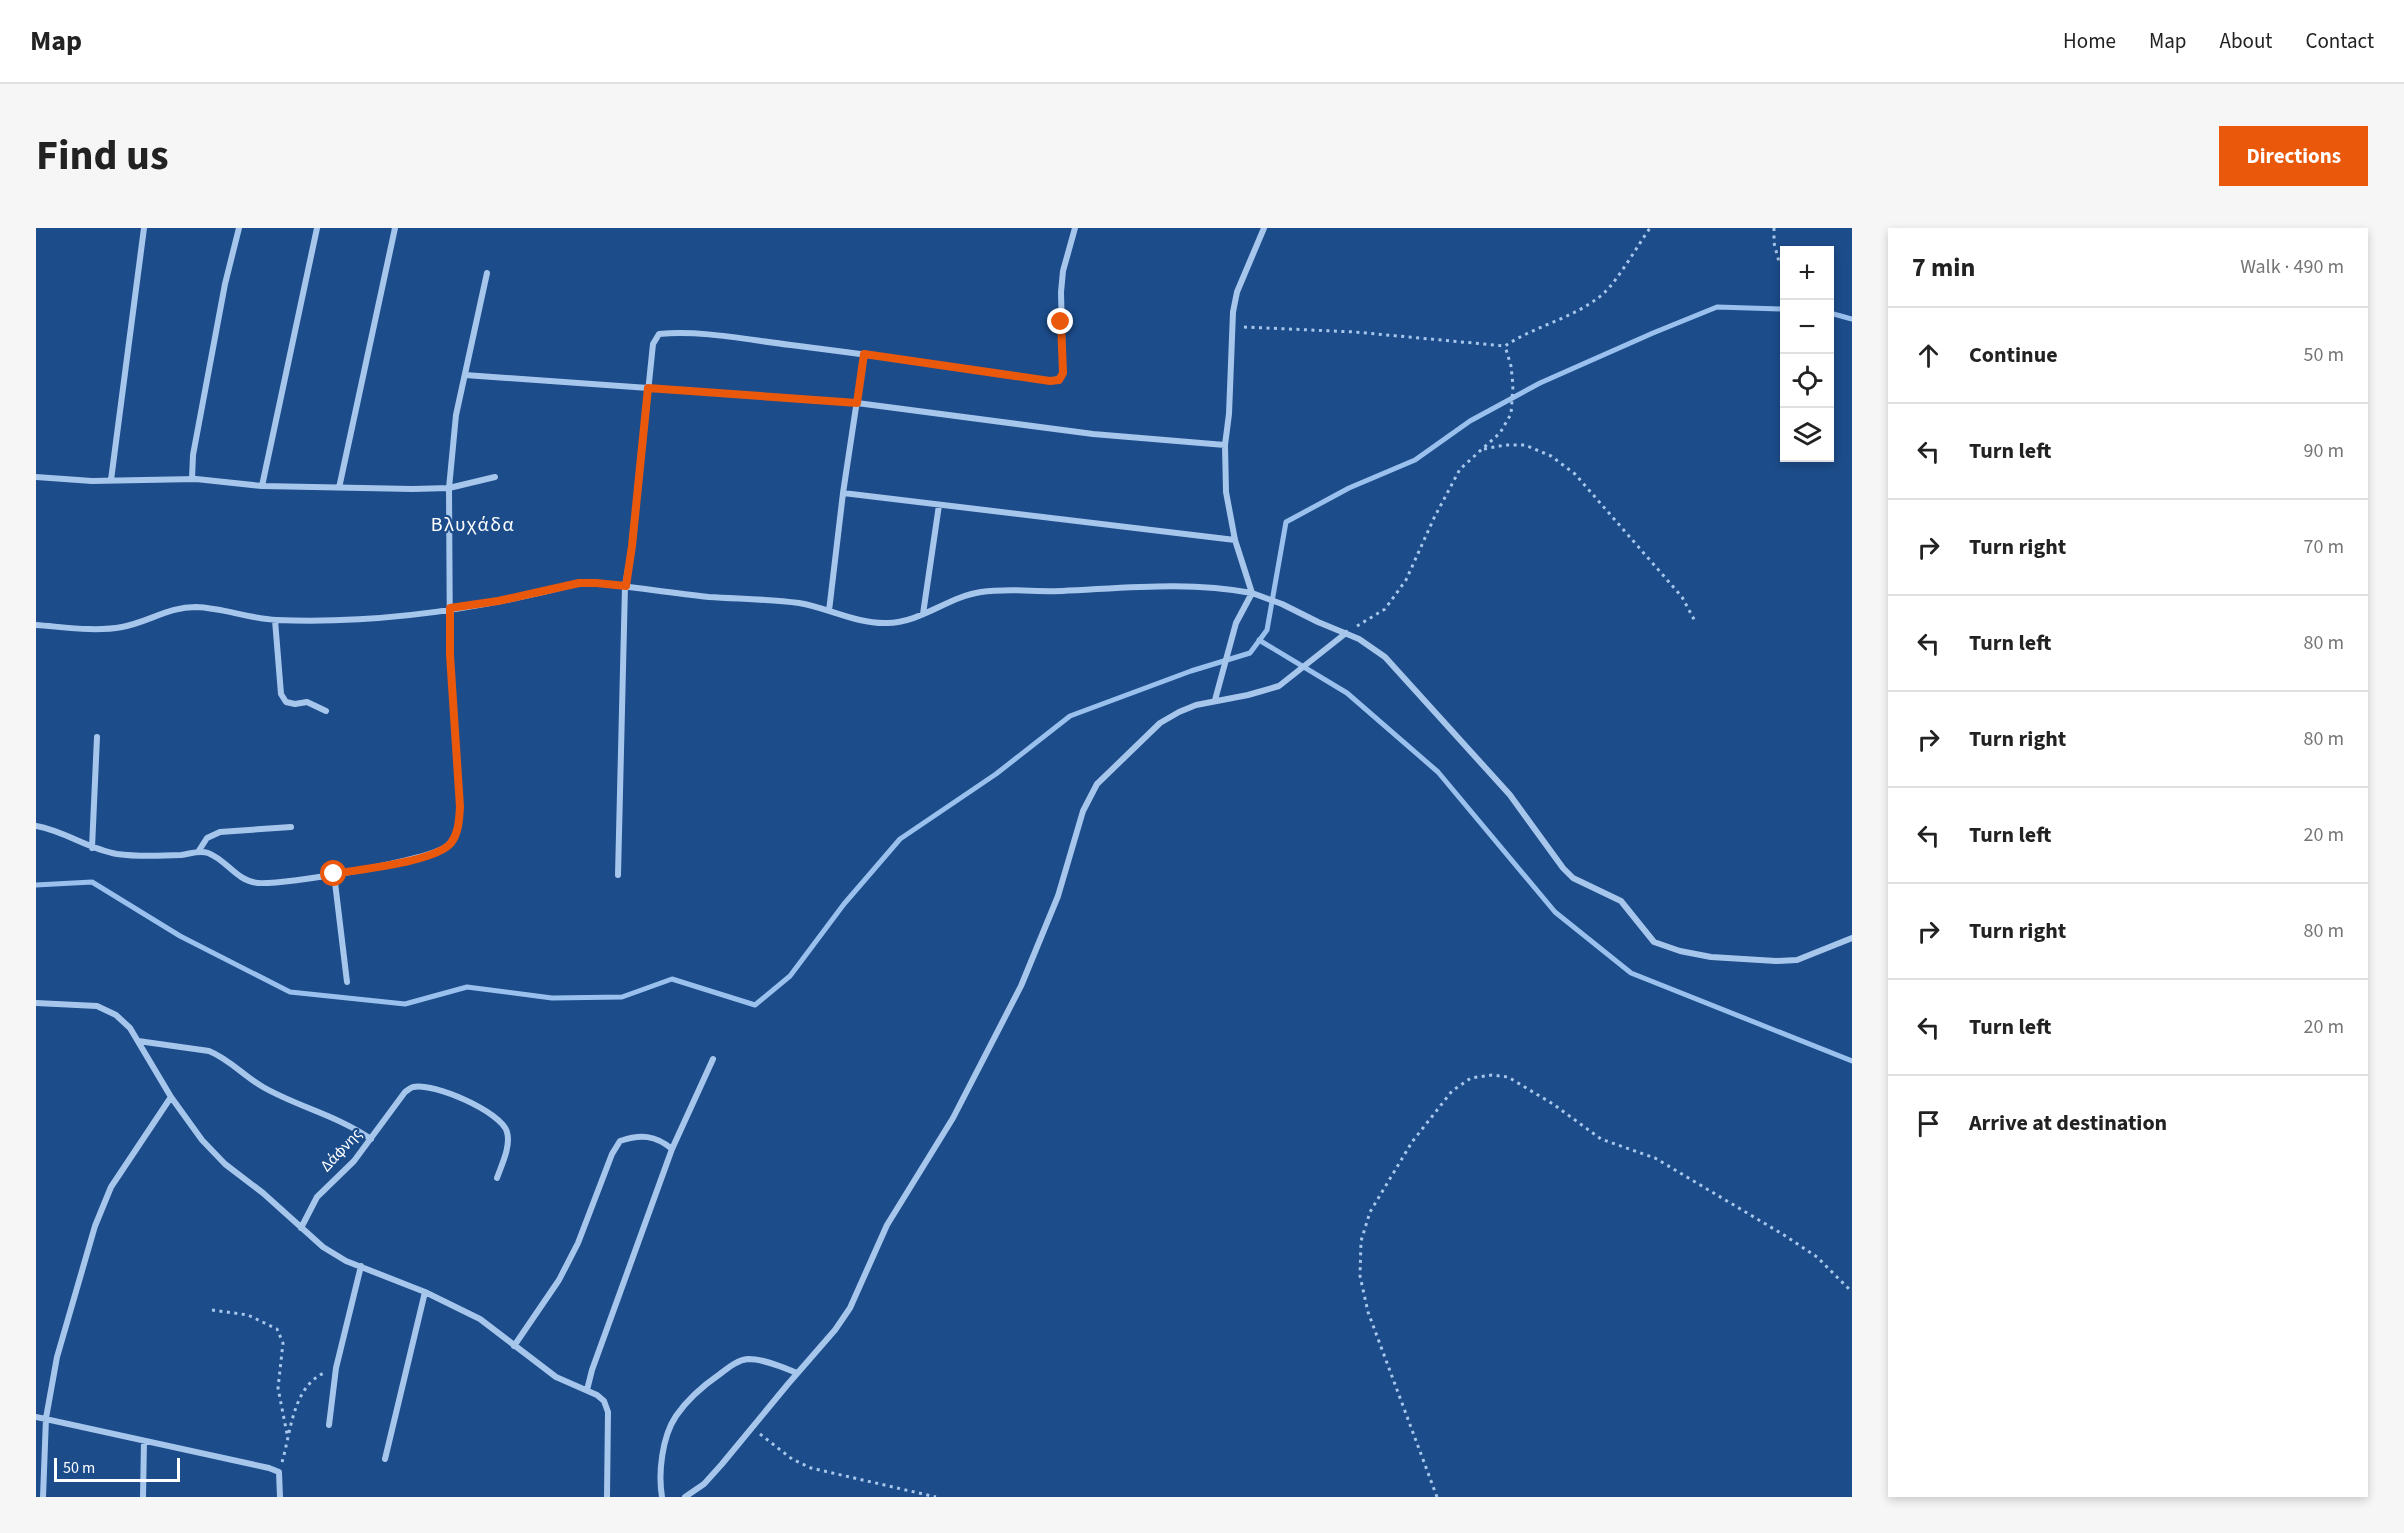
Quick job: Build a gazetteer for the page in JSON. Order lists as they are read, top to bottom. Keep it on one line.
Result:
{"streets":{"street":["Δάφνης"]},"districts":["Βλυχάδα"],"scale_bar":"50 m","page":{"header":"Map","nav":["Home","Map","About","Contact"],"title":"Find us","buttons":"Directions","heading":["7 min","Walk · 490 m"],"map_buttons":["+","−"],"list":[["Continue","50 m"],["Turn left","90 m"],["Turn right","70 m"],["Turn left","80 m"],["Turn right","80 m"],["Turn left","20 m"],["Turn right","80 m"],["Turn left","20 m"],"Arrive at destination"],"scale":"50 m"}}
